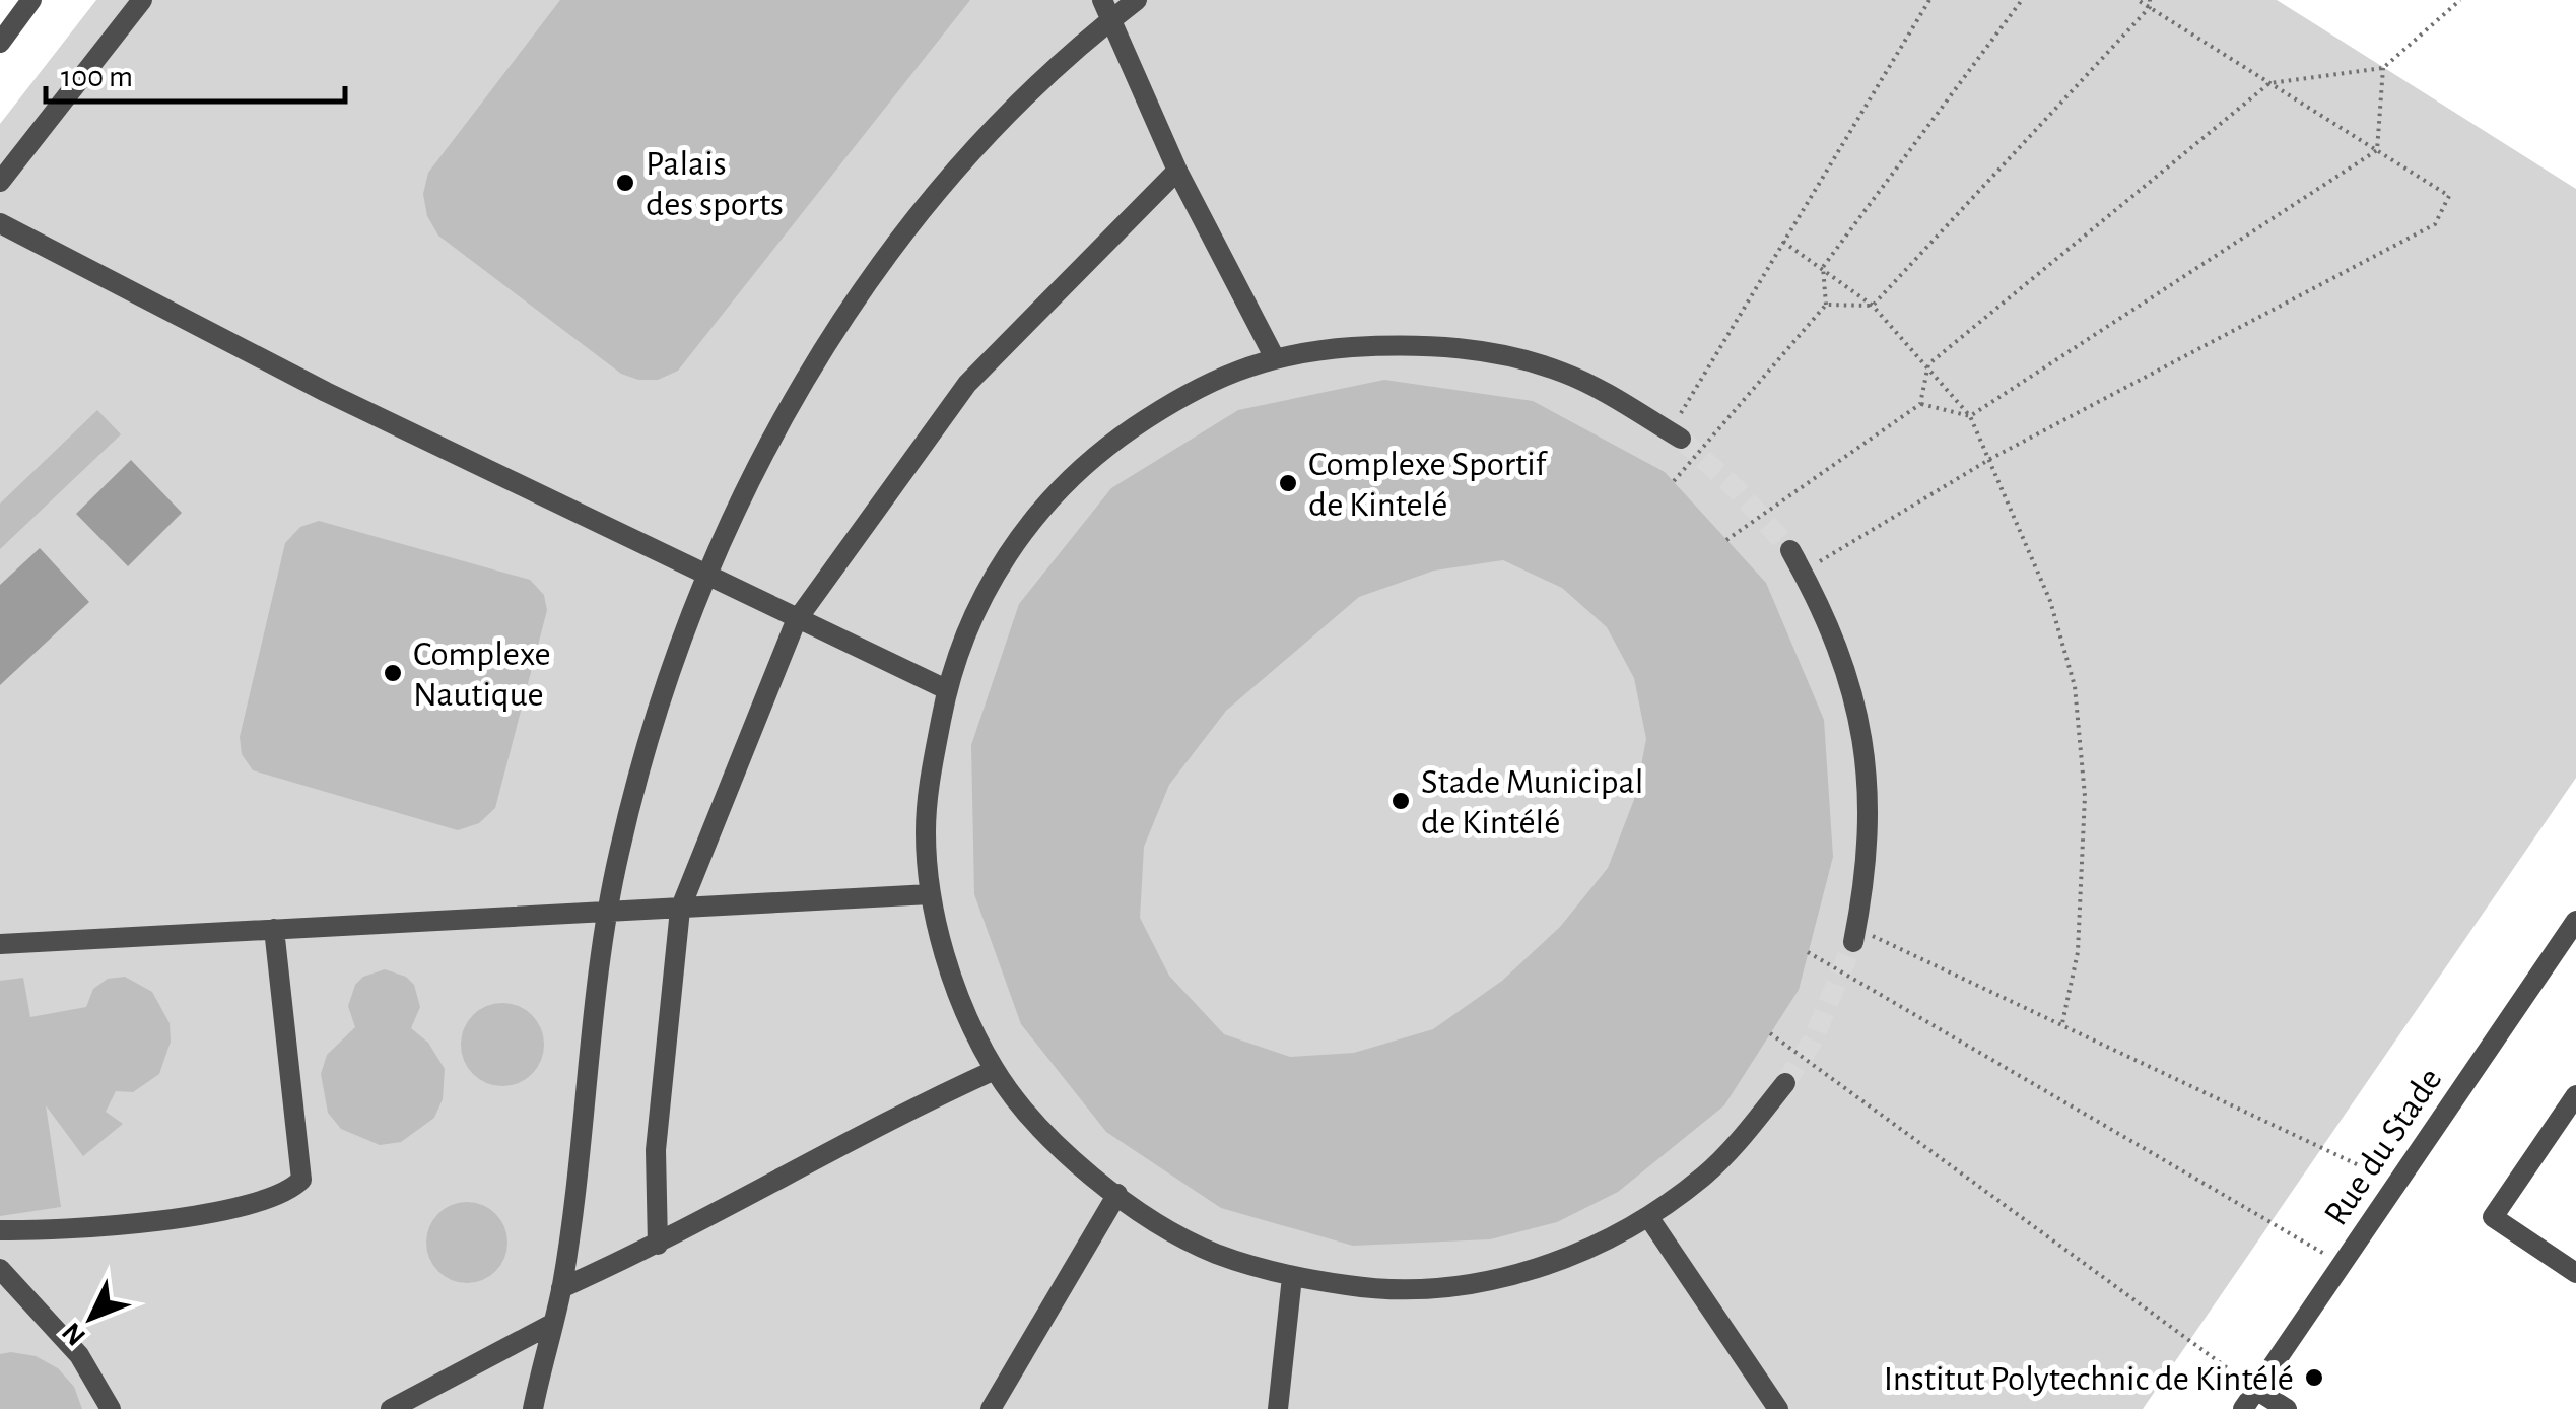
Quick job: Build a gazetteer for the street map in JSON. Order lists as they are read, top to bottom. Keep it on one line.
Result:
{"streets":{"street":["Rue du Stade"]},"places":["Palais des sports","Complexe Sportif de Kintelé","Complexe Nautique","Stade Municipal de Kintélé","Institut Polytechnic de Kintélé"],"scale_bar":"100 m","north":"bottom left"}
